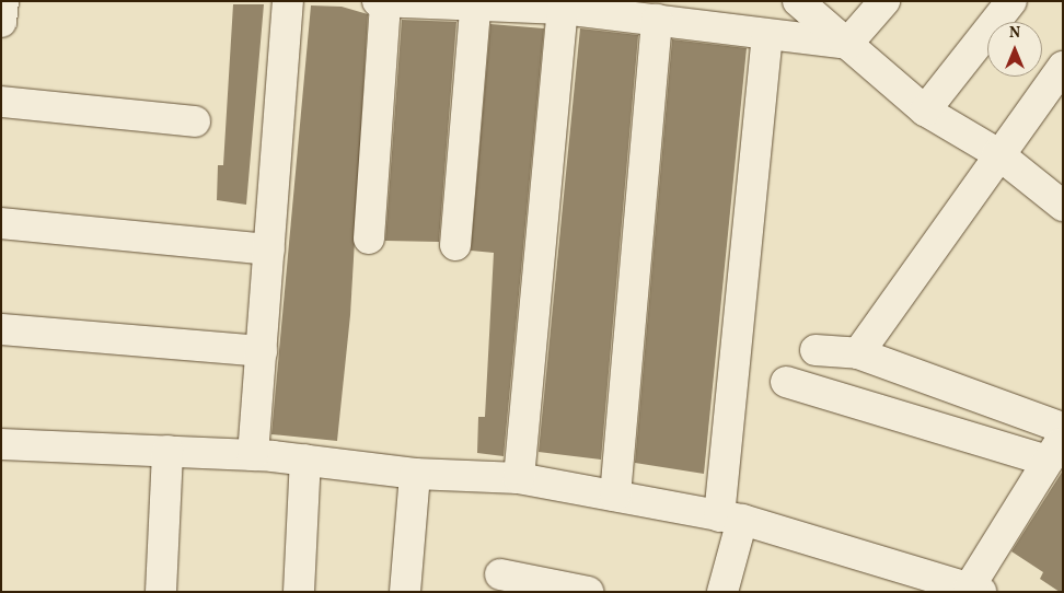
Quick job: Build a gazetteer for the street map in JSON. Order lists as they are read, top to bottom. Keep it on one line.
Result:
{"north":"top"}
